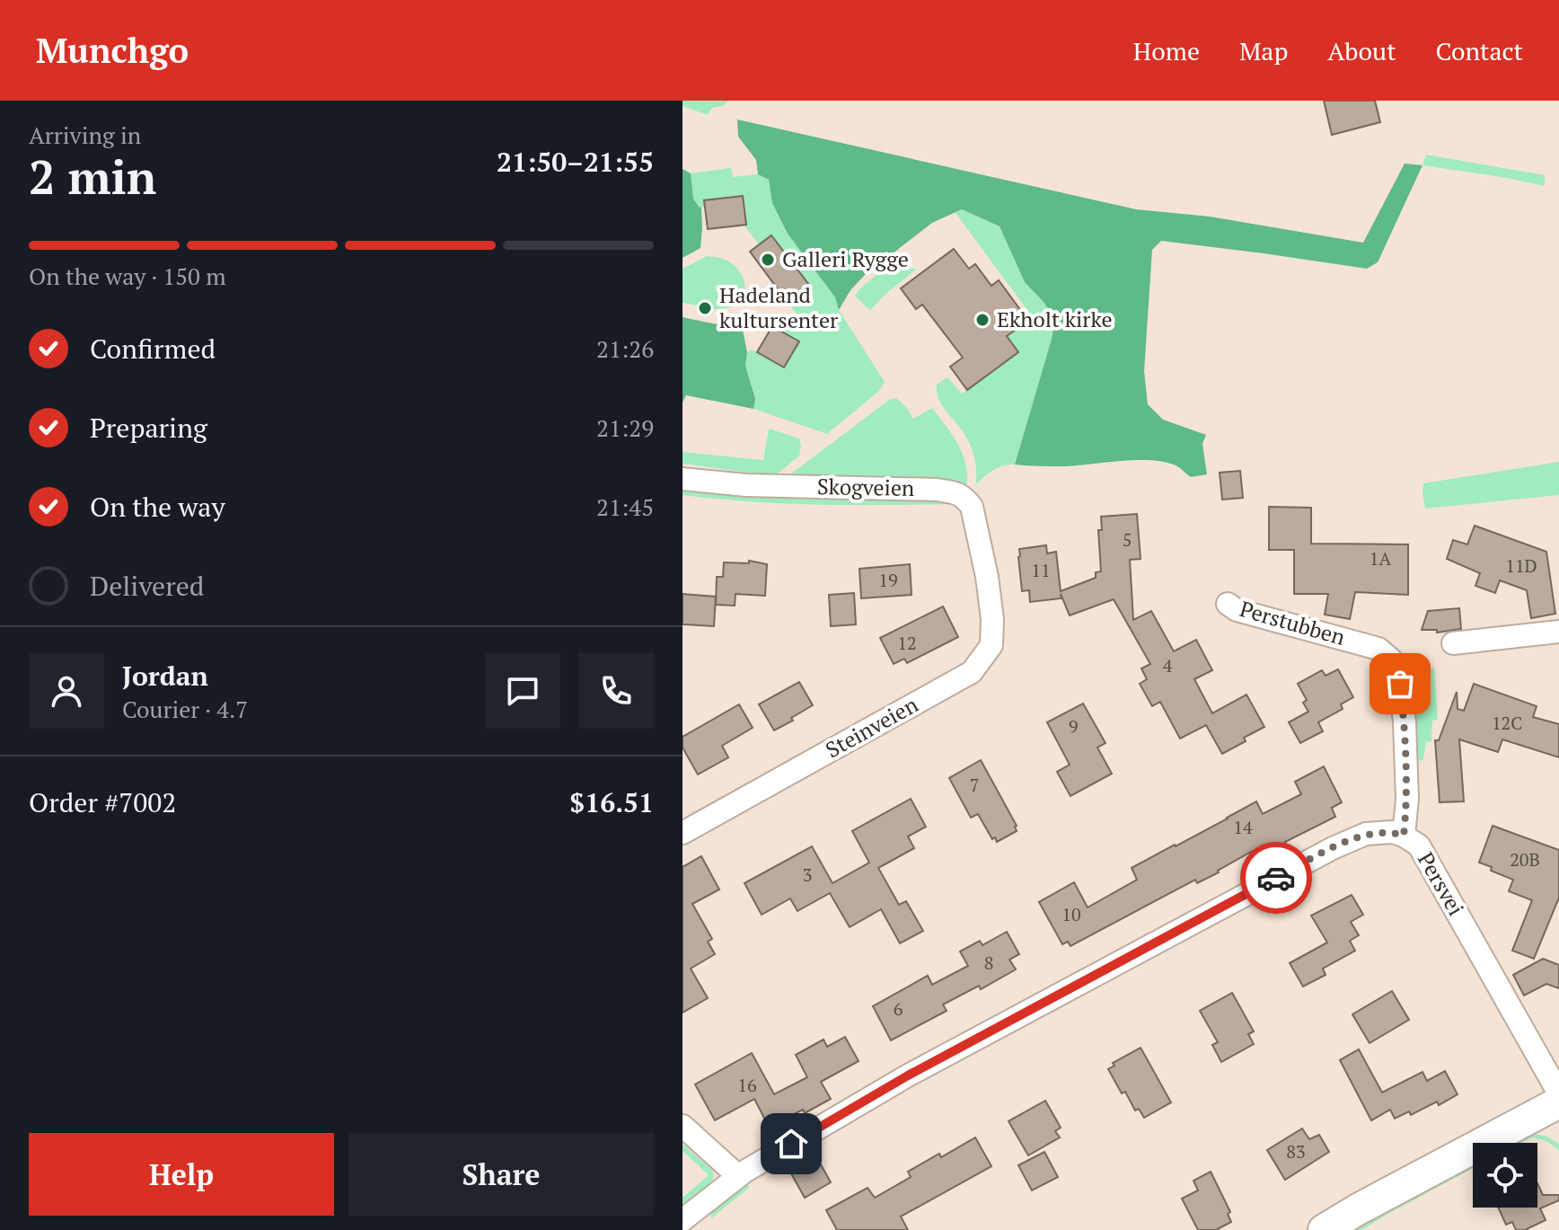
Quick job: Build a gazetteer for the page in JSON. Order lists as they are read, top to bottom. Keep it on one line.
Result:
{"streets":{"street":["Skogveien","Perstubben","Steinveien","Persvei"]},"crossings":[["Skogveien","Steinveien"],["Perstubben","Persvei"]],"places":["Galleri Rygge","Hadeland kultursenter","Ekholt kirke"],"house_numbers":["5","1A","11D","11","19","12","4","12C","9","7","14","20B","3","10","8","6","16","83"],"page":{"header":"Munchgo","nav":["Home","Map","About","Contact"],"heading":["2 min","Arriving in","21:50–21:55"],"panel":["Jordan","Courier · 4.7","Order #7002","$16.51"],"bar":"On the way · 150 m","list":[["Confirmed","21:26"],["Preparing","21:29"],["On the way","21:45"],"Delivered"],"buttons":["Help","Share"]}}
